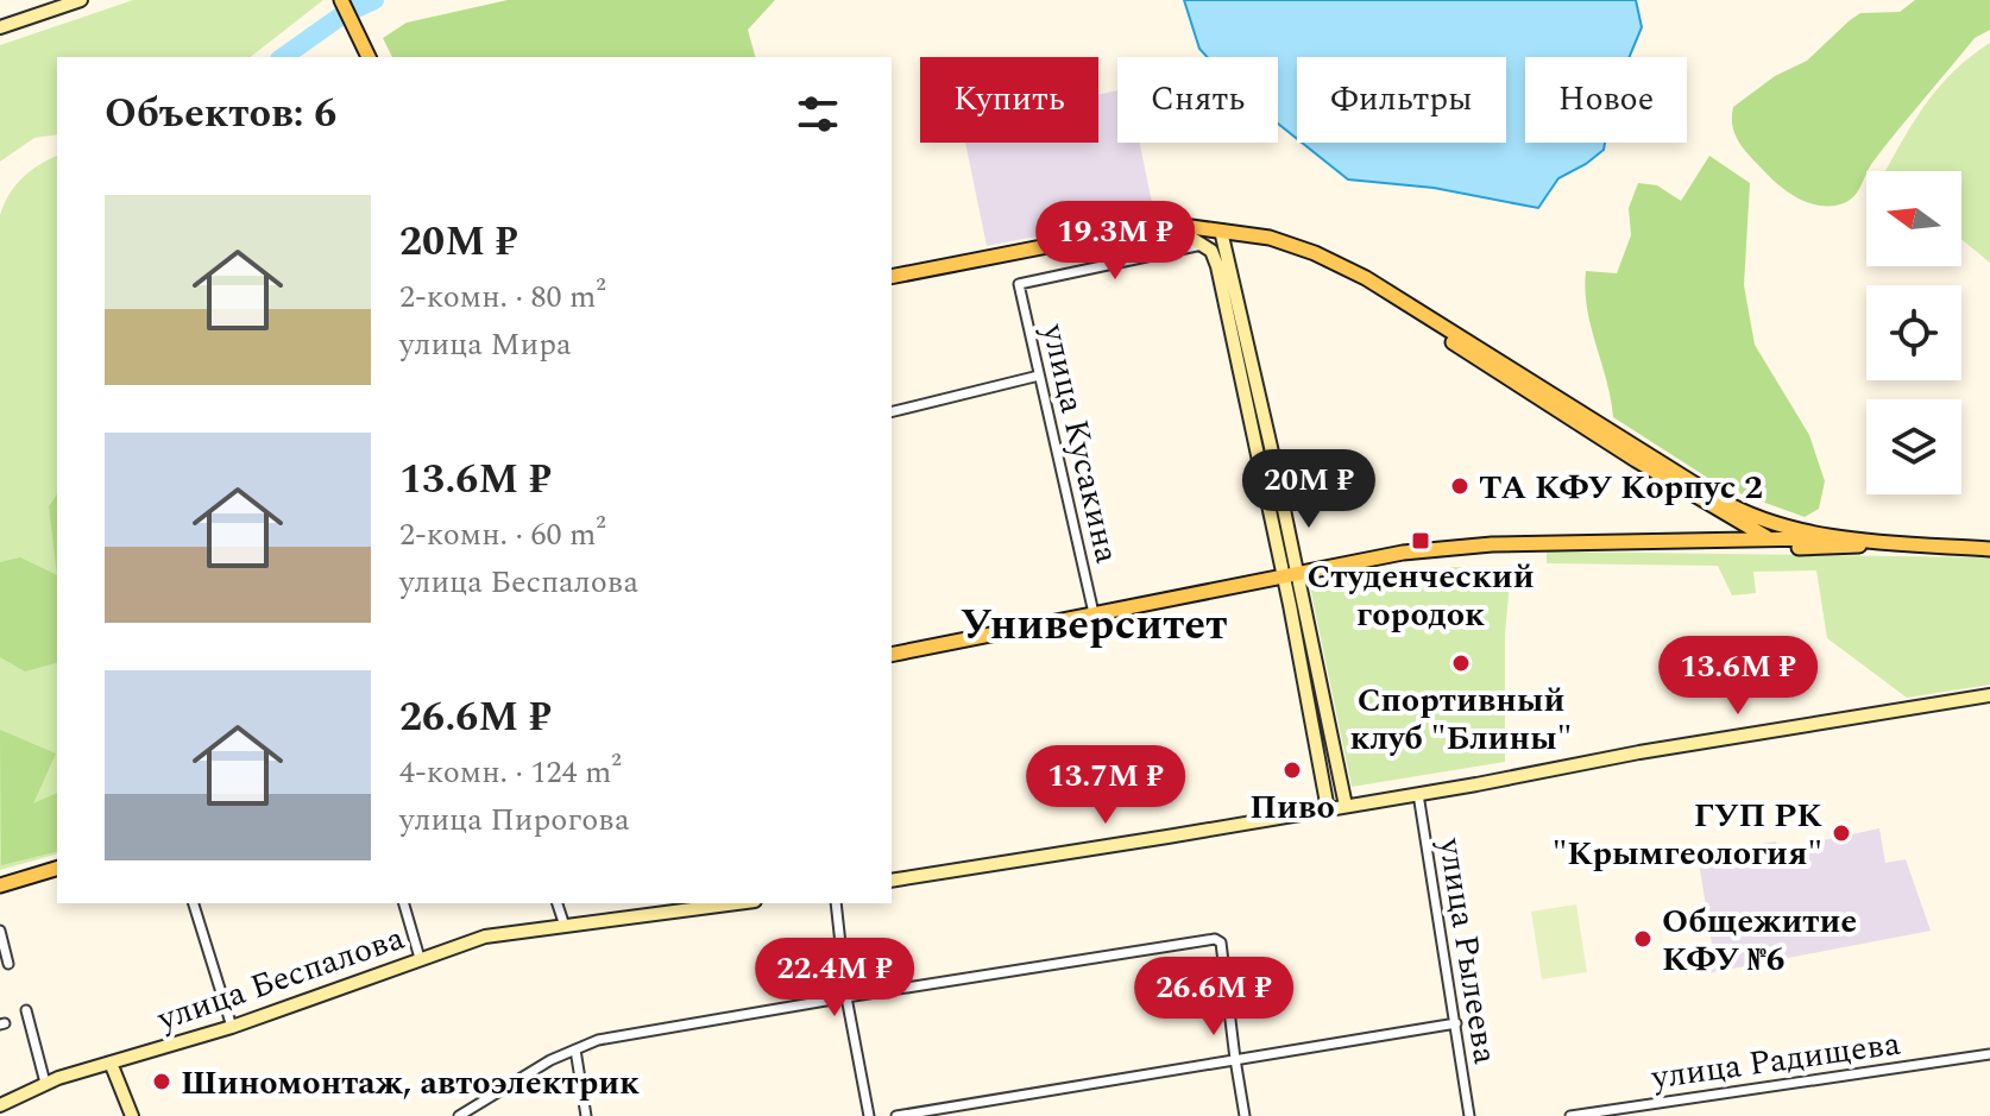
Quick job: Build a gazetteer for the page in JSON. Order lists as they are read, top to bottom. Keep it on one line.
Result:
{"streets":{"main road":["улица Беспалова"],"street":["улица Кусакина","улица Рылеева","улица Радищева"]},"districts":["Университет"],"places":{"other":["ТА КФУ Корпус 2","Спортивный клуб \"Блины\"","Пиво","ГУП РК \"Крымгеология\"","Общежитие КФУ №6","Шиномонтаж, автоэлектрик"],"transit":["Студенческий городок"]},"north":"left","page":{"chip":["Купить","Снять","Фильтры","Новое"],"heading":"Объектов: 6","list":[{"name":"20M ₽","note":"2-комн. · 80 m² · улица Мира"},{"name":"13.6M ₽","note":"2-комн. · 60 m² · улица Беспалова"},{"name":"26.6M ₽","note":"4-комн. · 124 m² · улица Пирогова"}],"price":["19.3M ₽","20M ₽","13.6M ₽","13.7M ₽","22.4M ₽","26.6M ₽"]}}
